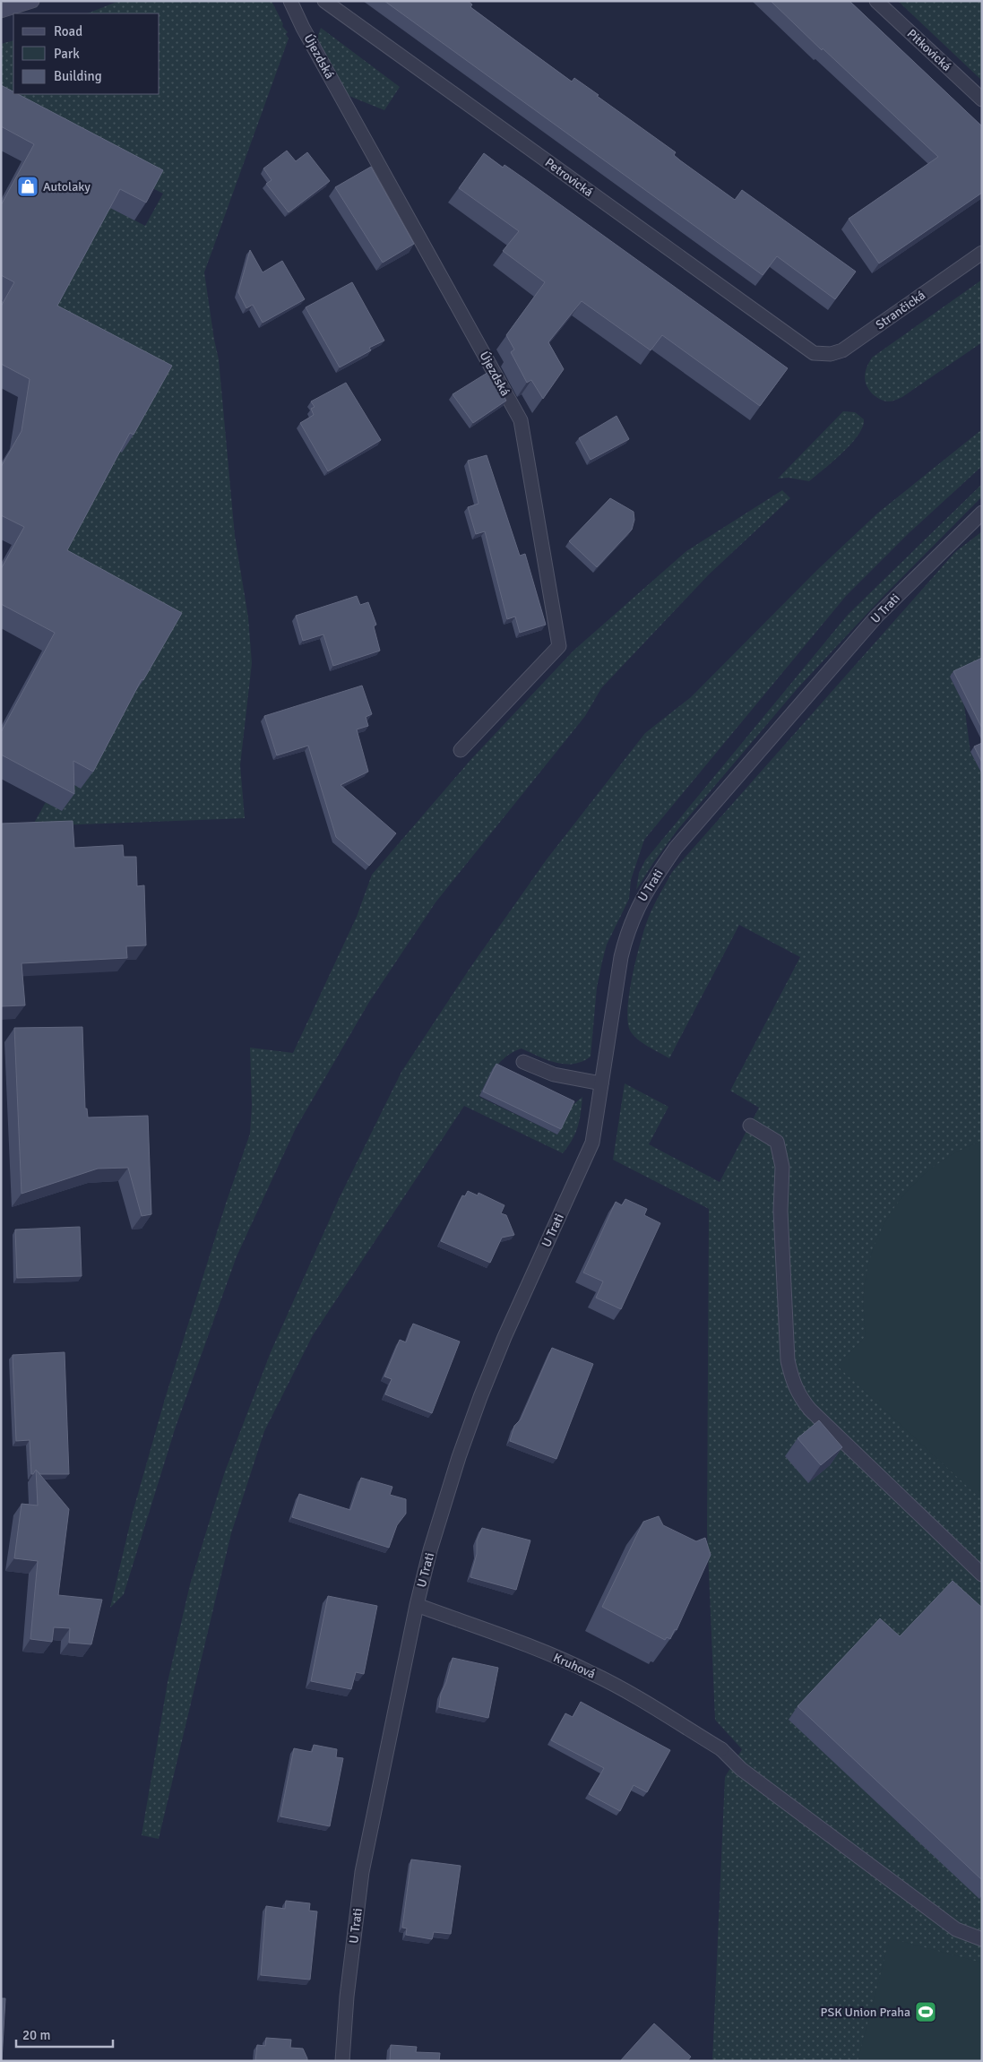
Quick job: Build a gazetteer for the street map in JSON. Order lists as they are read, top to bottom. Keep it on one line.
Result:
{"streets":{"street":["Pitkovická","Újezdská","Petrovická","Strančická","U Trati","Kruhová"]},"crossings":[["Petrovická","Strančická"],["U Trati","Kruhová"]],"places":{"shop":["Autolaky"],"sports":["PSK Union Praha"]},"legend":["Road","Park","Building"],"scale_bar":"20 m"}
